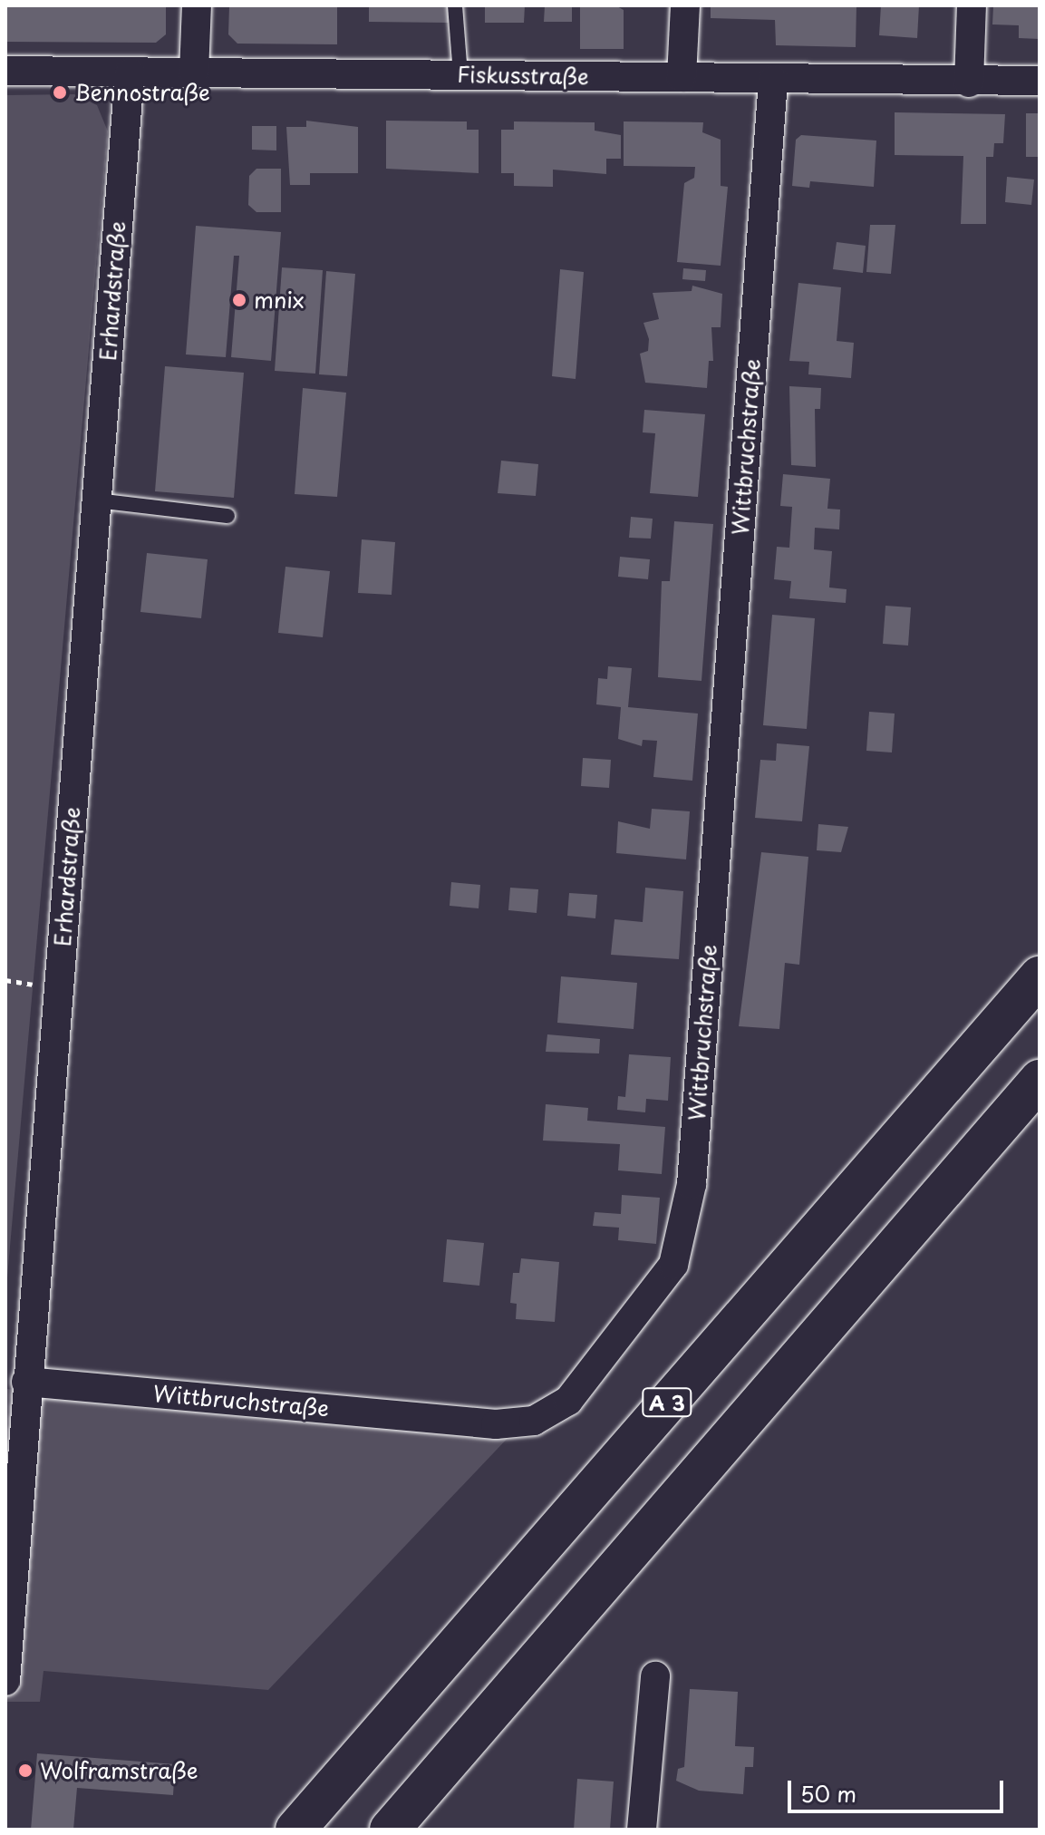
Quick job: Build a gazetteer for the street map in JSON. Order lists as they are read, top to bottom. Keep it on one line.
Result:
{"streets":{"highway":["A 3"],"street":["Fiskusstraße","Erhardstraße","Wittbruchstraße"]},"crossings":[["Fiskusstraße","Erhardstraße"],["Fiskusstraße","Wittbruchstraße"],["Erhardstraße","Wittbruchstraße"]],"places":["Bennostraße","mnix","Wolframstraße"],"scale_bar":"50 m"}
